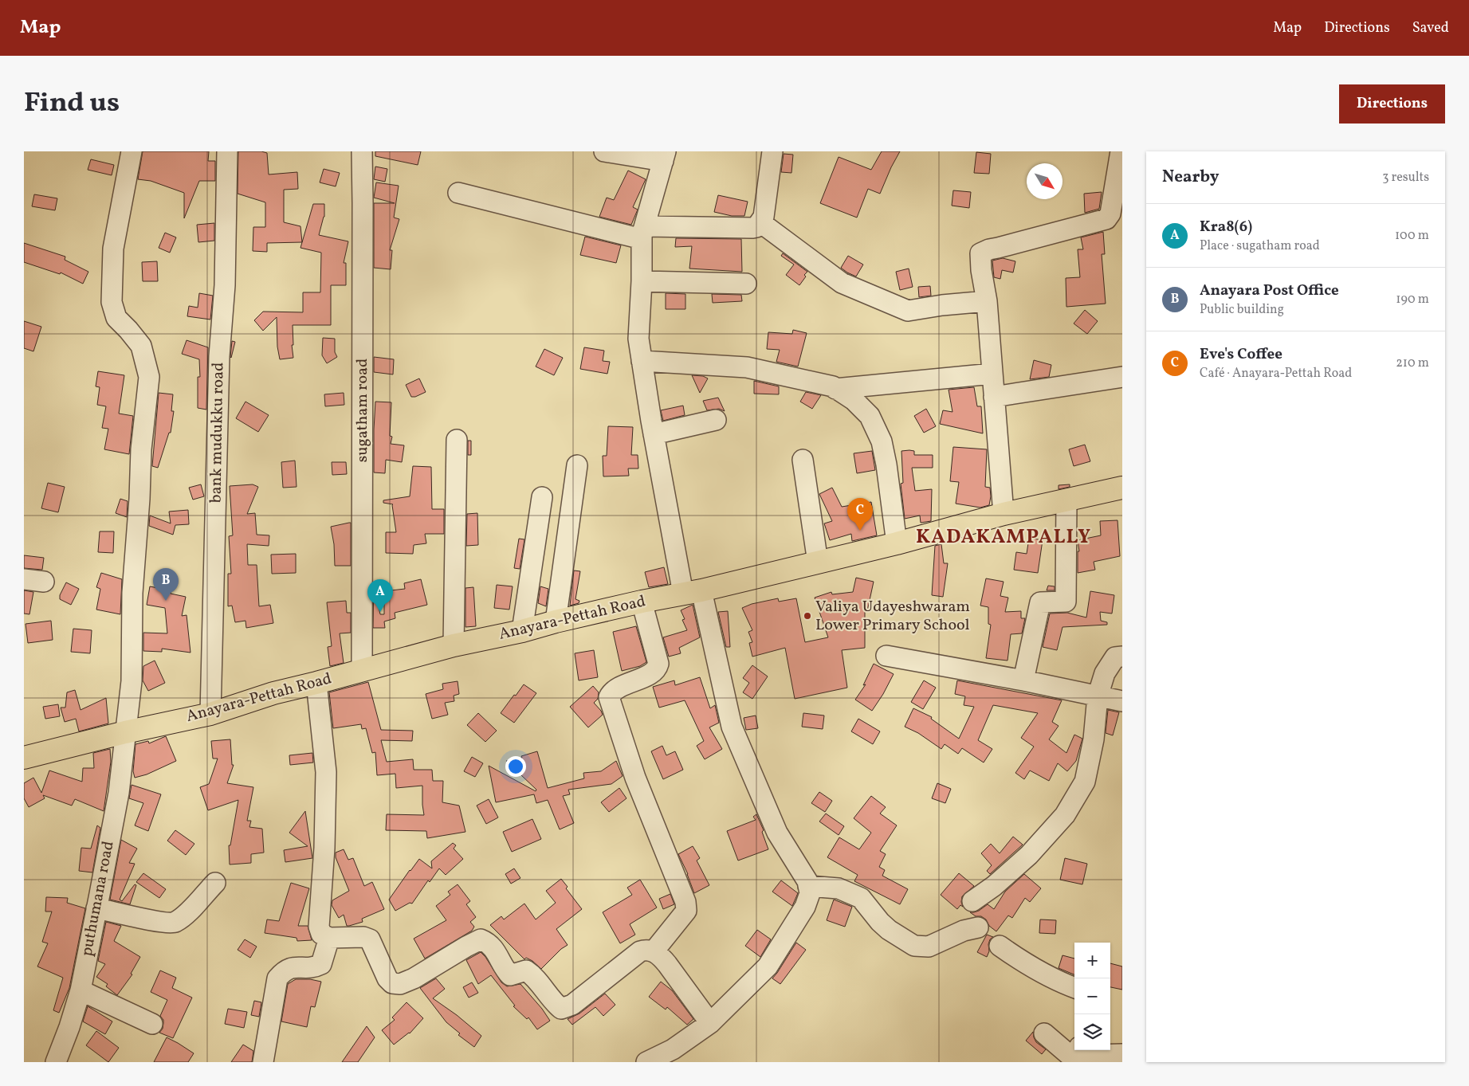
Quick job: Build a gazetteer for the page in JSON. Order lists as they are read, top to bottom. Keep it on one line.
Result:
{"streets":{"main road":["Anayara-Pettah Road"],"street":["sugatham road","bank mudukku road","puthumana road"]},"crossings":[["sugatham road","Anayara-Pettah Road"],["bank mudukku road","Anayara-Pettah Road"],["Anayara-Pettah Road","puthumana road"]],"districts":["KADAKAMPALLY"],"places":["Valiya Udayeshwaram Lower Primary School"],"north":"bottom right","page":{"header":"Map","nav":["Map","Directions","Saved"],"title":"Find us","buttons":"Directions","heading":["Nearby","3 results"],"list":[{"mark":"A","name":"Kra8(6)","note":"Place · sugatham road","value":"100 m"},{"mark":"B","name":"Anayara Post Office","note":"Public building","value":"190 m"},{"mark":"C","name":"Eve's Coffee","note":"Café · Anayara-Pettah Road","value":"210 m"}],"pins":["C","B","A"],"map_buttons":["+","−"]}}
